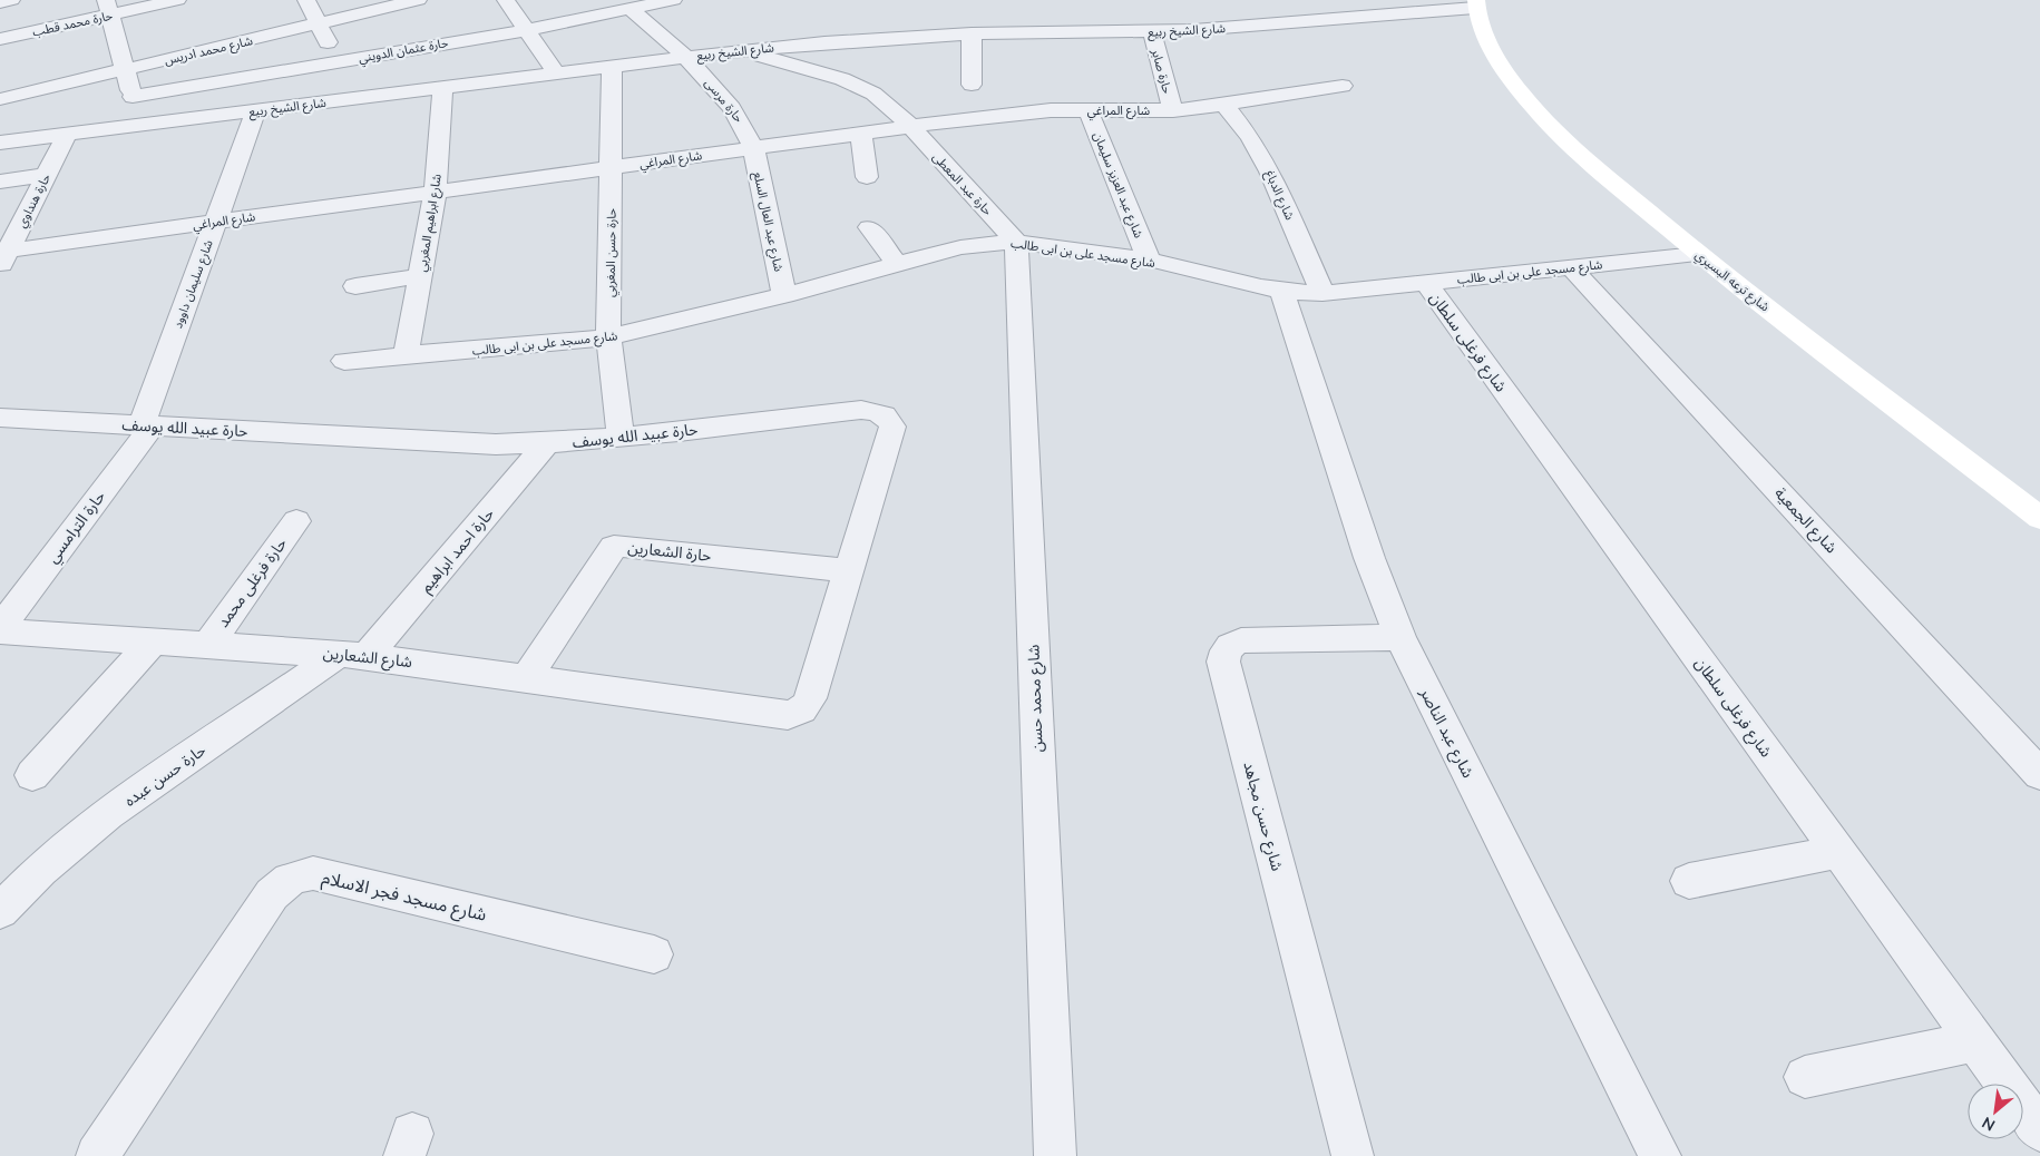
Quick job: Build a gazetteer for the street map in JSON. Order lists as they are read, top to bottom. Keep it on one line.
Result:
{"streets":{"street":["حارة محمد قطب","شارع الشيخ ربيع","شارع محمد ادريس","حارة عثمان الدويني","حارة صابر","حارة مرسى","شارع المراغي","حارة عبد المعطى","شارع عبد العزيز سليمان","شارع الدباغ","حارة هنداوي","شارع عبد العال السلع","شارع ابراهيم المغربي","حارة حسن المغربي","شارع مسجد على بن ابى طالب","شارع ترعه البسيري","شارع سليمان داوود","شارع فرغلى سلطان","حارة عبيد الله يوسف","شارع الجمعية","حارة الترامسي","حارة احمد ابراهيم","حارة الشعارين","حارة فرغلى محمد","شارع الشعارين","شارع محمد حسن","شارع عبد الناصر","حارة حسن عبده","شارع حسن مجاهد","شارع مسجد فجر الاسلام"]},"crossings":[["شارع الشيخ ربيع","حارة صابر"],["شارع الشيخ ربيع","حارة مرسى"],["شارع الشيخ ربيع","حارة عبد المعطى"],["شارع الشيخ ربيع","حارة هنداوي"],["شارع الشيخ ربيع","شارع ابراهيم المغربي"],["شارع الشيخ ربيع","حارة حسن المغربي"],["شارع الشيخ ربيع","شارع ترعه البسيري"],["شارع الشيخ ربيع","شارع سليمان داوود"],["حارة عثمان الدويني","حارة مرسى"],["حارة صابر","شارع المراغي"],["حارة مرسى","شارع المراغي"],["حارة مرسى","شارع عبد العال السلع"],["شارع المراغي","حارة عبد المعطى"],["شارع المراغي","شارع عبد العزيز سليمان"],["شارع المراغي","شارع الدباغ"],["شارع المراغي","حارة هنداوي"],["شارع المراغي","شارع عبد العال السلع"],["شارع المراغي","شارع ابراهيم المغربي"],["شارع المراغي","حارة حسن المغربي"],["شارع المراغي","شارع سليمان داوود"],["حارة عبد المعطى","شارع مسجد على بن ابى طالب"],["حارة عبد المعطى","شارع محمد حسن"],["شارع عبد العزيز سليمان","شارع مسجد على بن ابى طالب"],["شارع الدباغ","شارع مسجد على بن ابى طالب"],["شارع عبد العال السلع","شارع مسجد على بن ابى طالب"],["شارع ابراهيم المغربي","شارع مسجد على بن ابى طالب"],["حارة حسن المغربي","شارع مسجد على بن ابى طالب"],["حارة حسن المغربي","حارة عبيد الله يوسف"],["شارع مسجد على بن ابى طالب","شارع ترعه البسيري"],["شارع مسجد على بن ابى طالب","شارع فرغلى سلطان"],["شارع مسجد على بن ابى طالب","شارع الجمعية"],["شارع مسجد على بن ابى طالب","شارع محمد حسن"],["شارع مسجد على بن ابى طالب","شارع عبد الناصر"],["شارع سليمان داوود","حارة عبيد الله يوسف"],["شارع سليمان داوود","حارة الترامسي"],["حارة عبيد الله يوسف","حارة الترامسي"],["حارة عبيد الله يوسف","حارة احمد ابراهيم"],["حارة عبيد الله يوسف","حارة الشعارين"],["حارة عبيد الله يوسف","شارع الشعارين"],["حارة الترامسي","شارع الشعارين"],["حارة احمد ابراهيم","شارع الشعارين"],["حارة احمد ابراهيم","حارة حسن عبده"],["حارة الشعارين","شارع الشعارين"],["حارة فرغلى محمد","شارع الشعارين"],["شارع الشعارين","حارة حسن عبده"],["شارع عبد الناصر","شارع حسن مجاهد"]],"north":"bottom left"}
